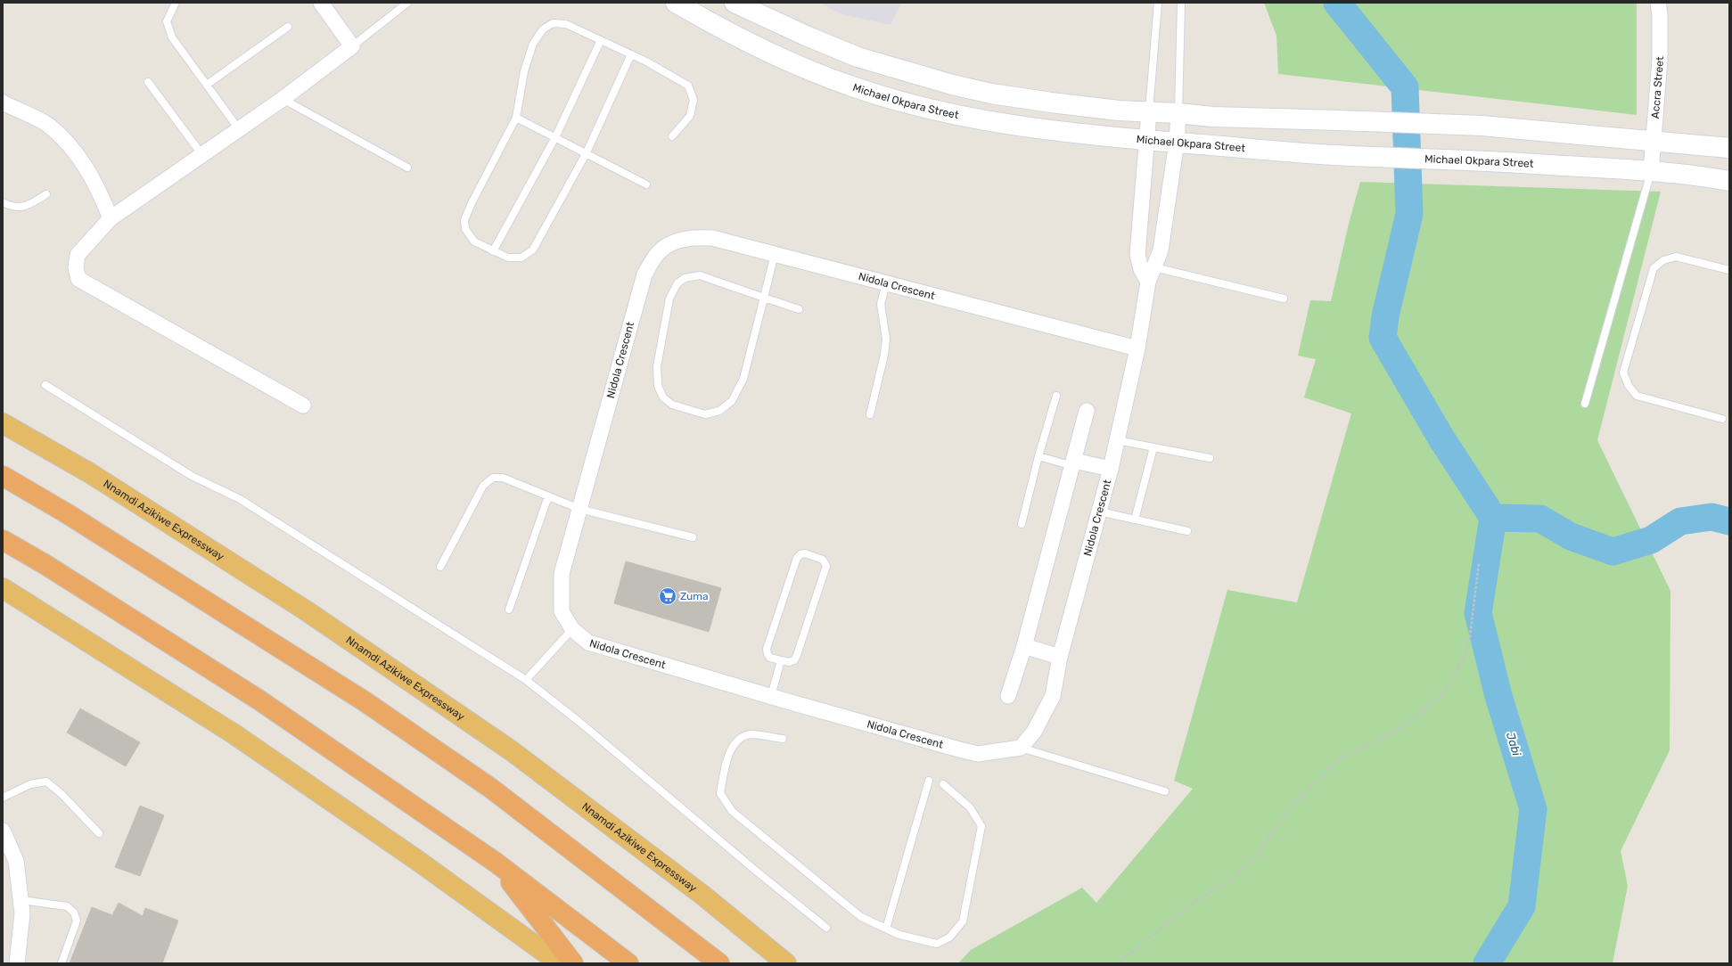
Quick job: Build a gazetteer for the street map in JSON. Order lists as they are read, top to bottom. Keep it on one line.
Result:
{"streets":{"highway":["Nnamdi Azikiwe Expressway"],"main road":["Michael Okpara Street"],"street":["Accra Street","Nidola Crescent"]},"crossings":[["Accra Street","Michael Okpara Street"],["Michael Okpara Street","Nidola Crescent"]],"water":["Jabi"],"places":{"supermarket":["Zuma"]}}
